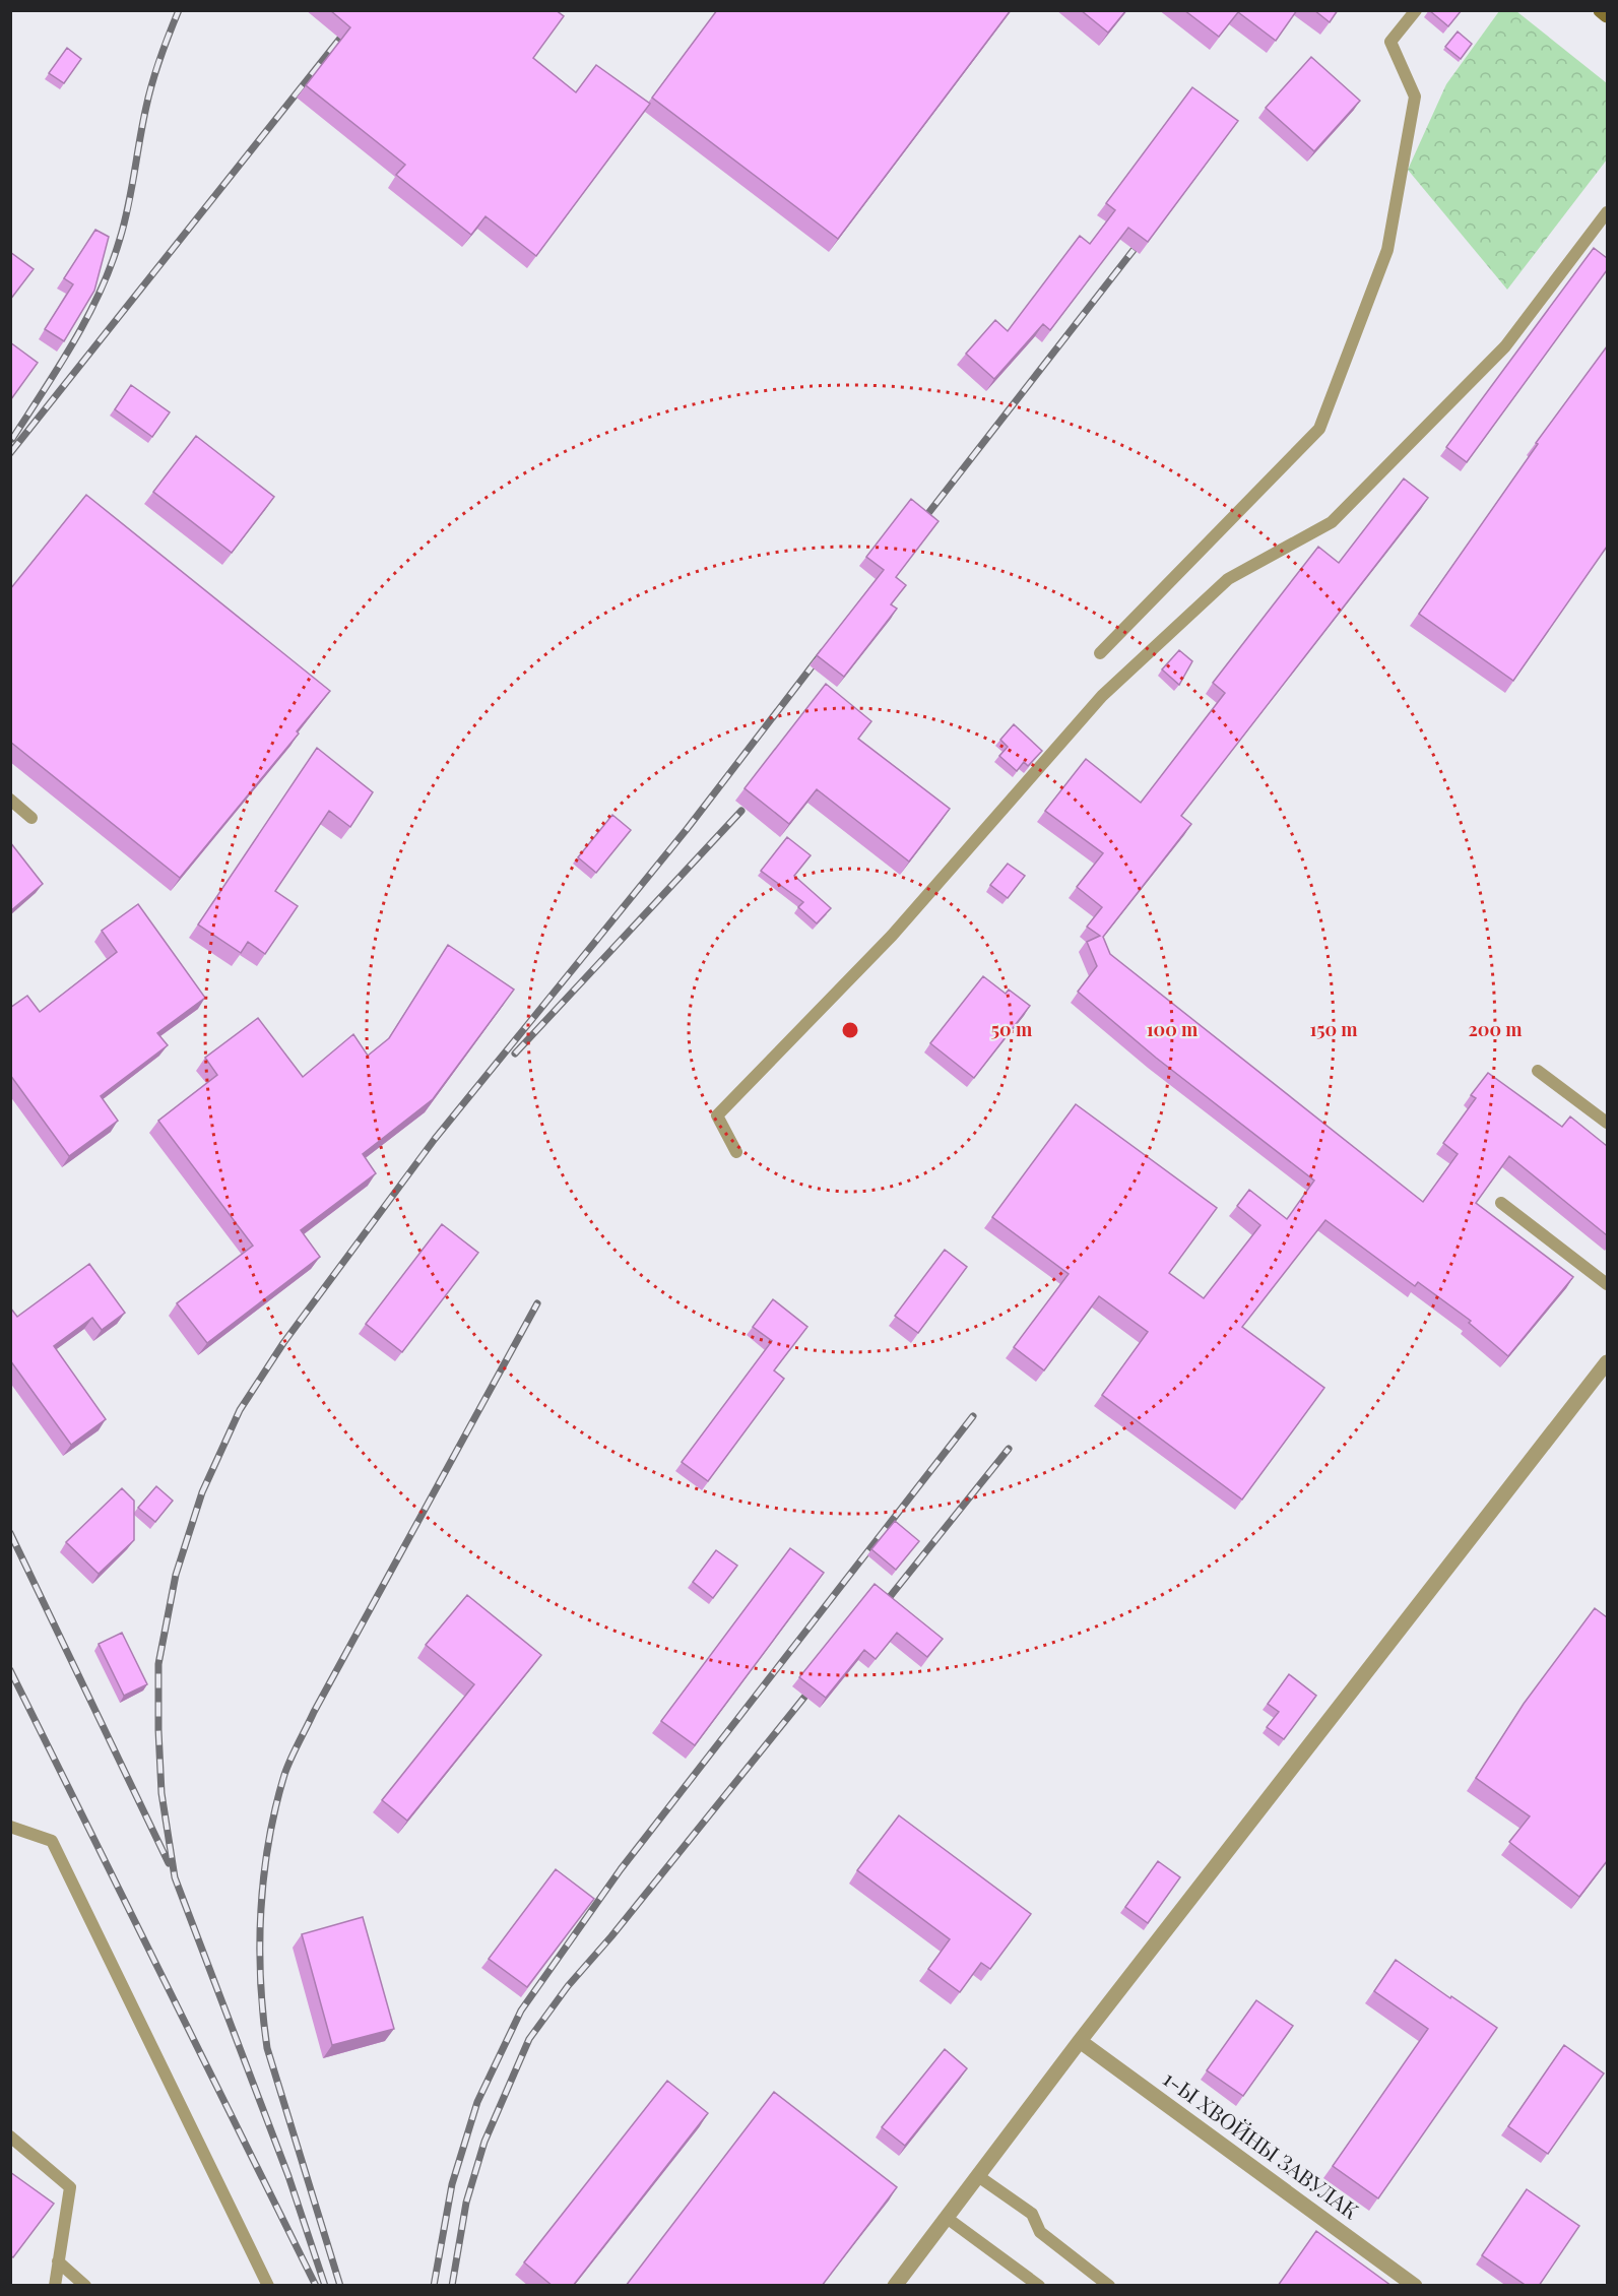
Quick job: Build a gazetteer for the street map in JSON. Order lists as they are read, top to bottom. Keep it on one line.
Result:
{"streets":{"street":["1-Ы ХВОЙНЫ ЗАВУЛАК"]},"rings":["50 m","100 m","150 m","200 m"]}
